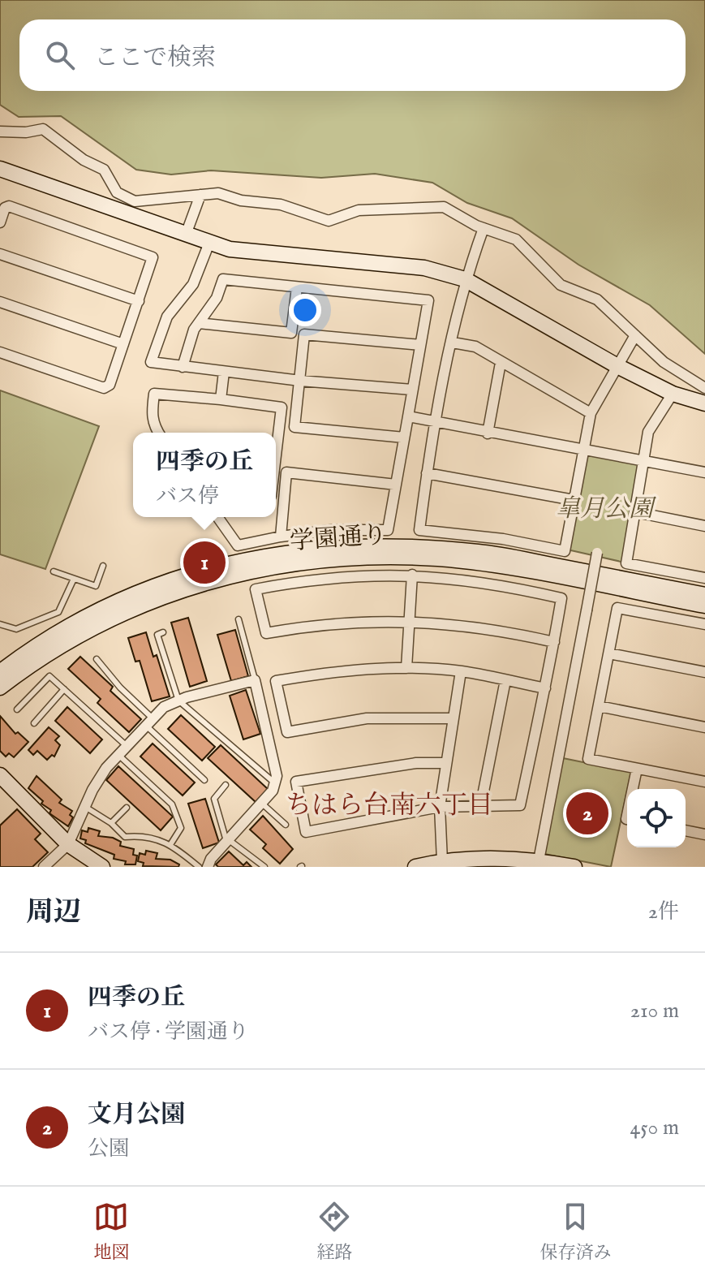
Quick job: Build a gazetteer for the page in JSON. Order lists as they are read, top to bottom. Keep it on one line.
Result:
{"streets":{"street":["学園通り"]},"districts":["ちはら台南六丁目"],"parks":["皐月公園"],"page":{"search":"ここで検索","popup":["四季の丘","バス停"],"pins":["1","2"],"heading":["周辺","2件"],"list":[{"mark":"1","name":"四季の丘","note":"バス停 · 学園通り","value":"210 m"},{"mark":"2","name":"文月公園","note":"公園","value":"450 m"}],"nav":["地図","経路","保存済み"]}}
